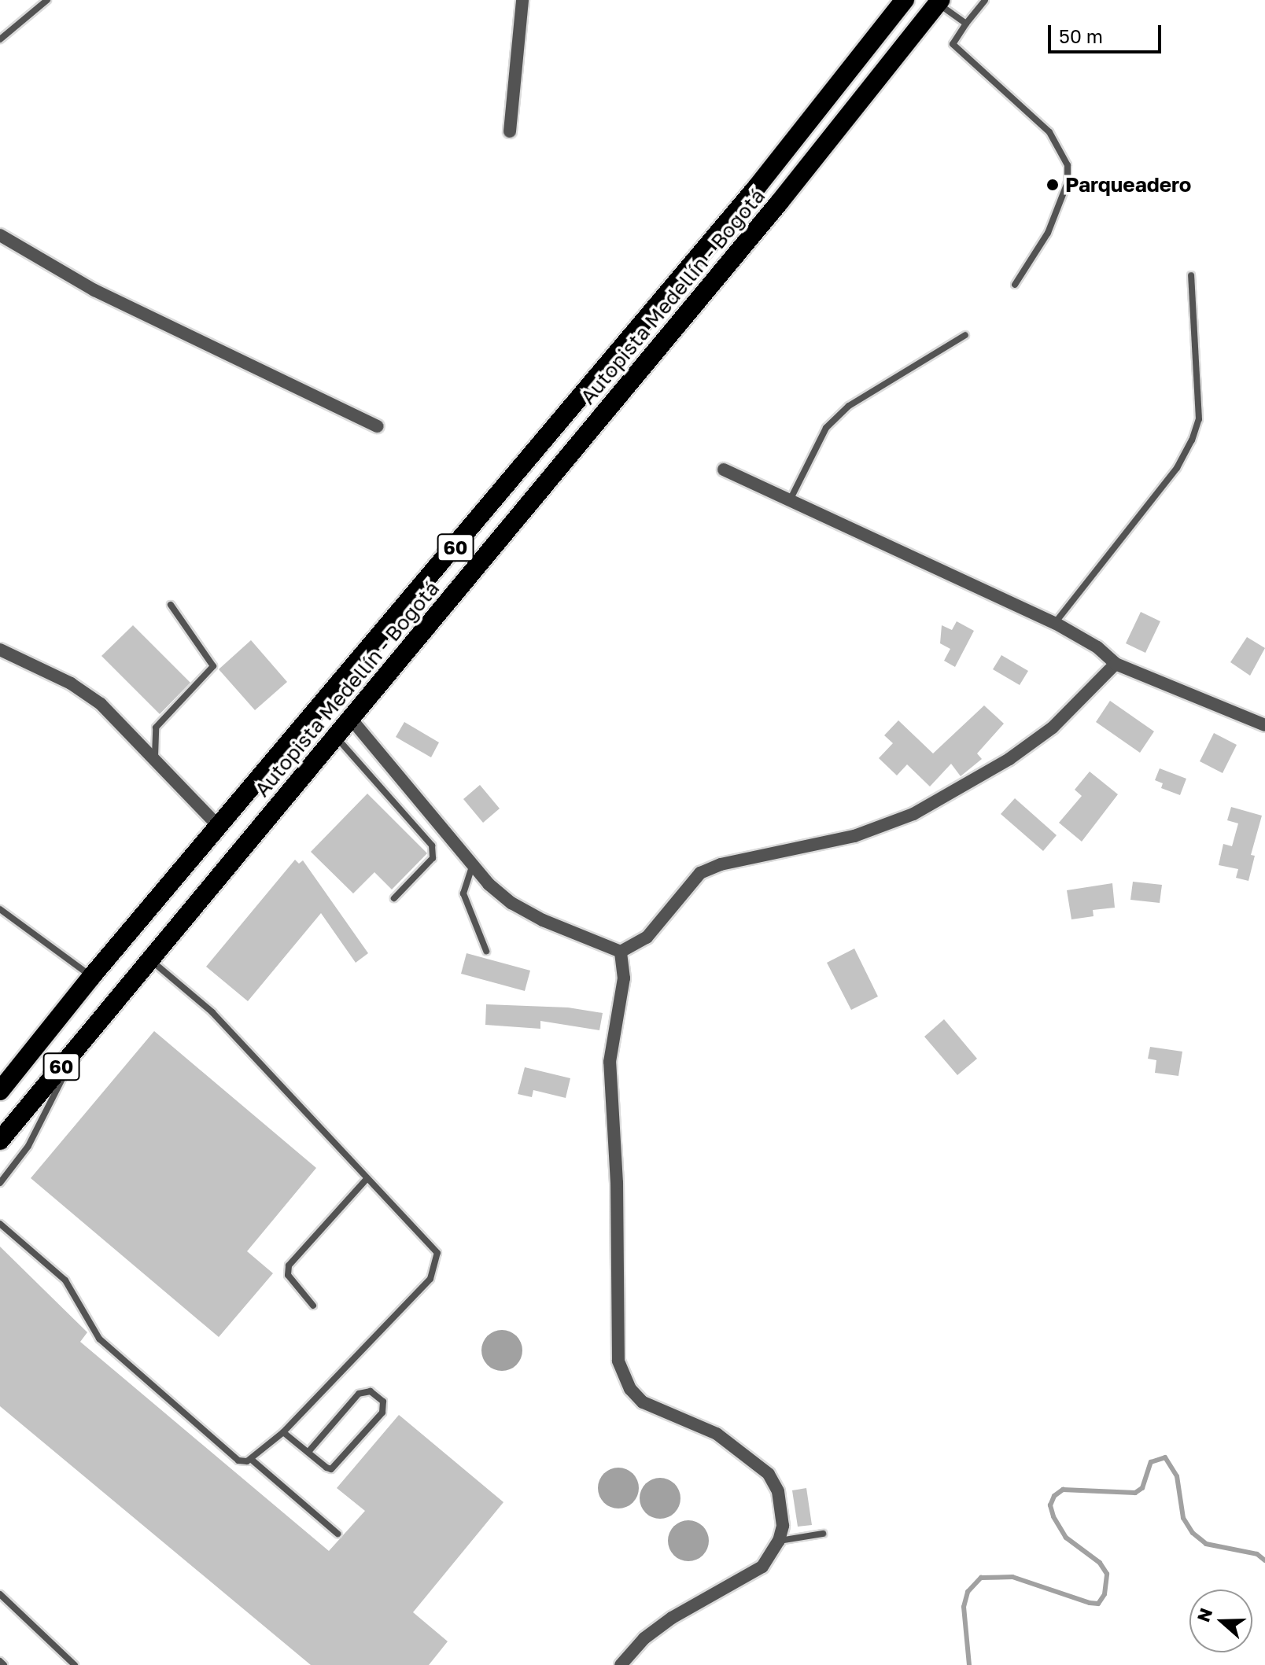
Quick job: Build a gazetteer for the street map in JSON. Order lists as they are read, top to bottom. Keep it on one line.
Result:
{"streets":{"highway":["Autopista Medellín - Bogotá","60"]},"places":["Parqueadero"],"scale_bar":"50 m","north":"left"}
